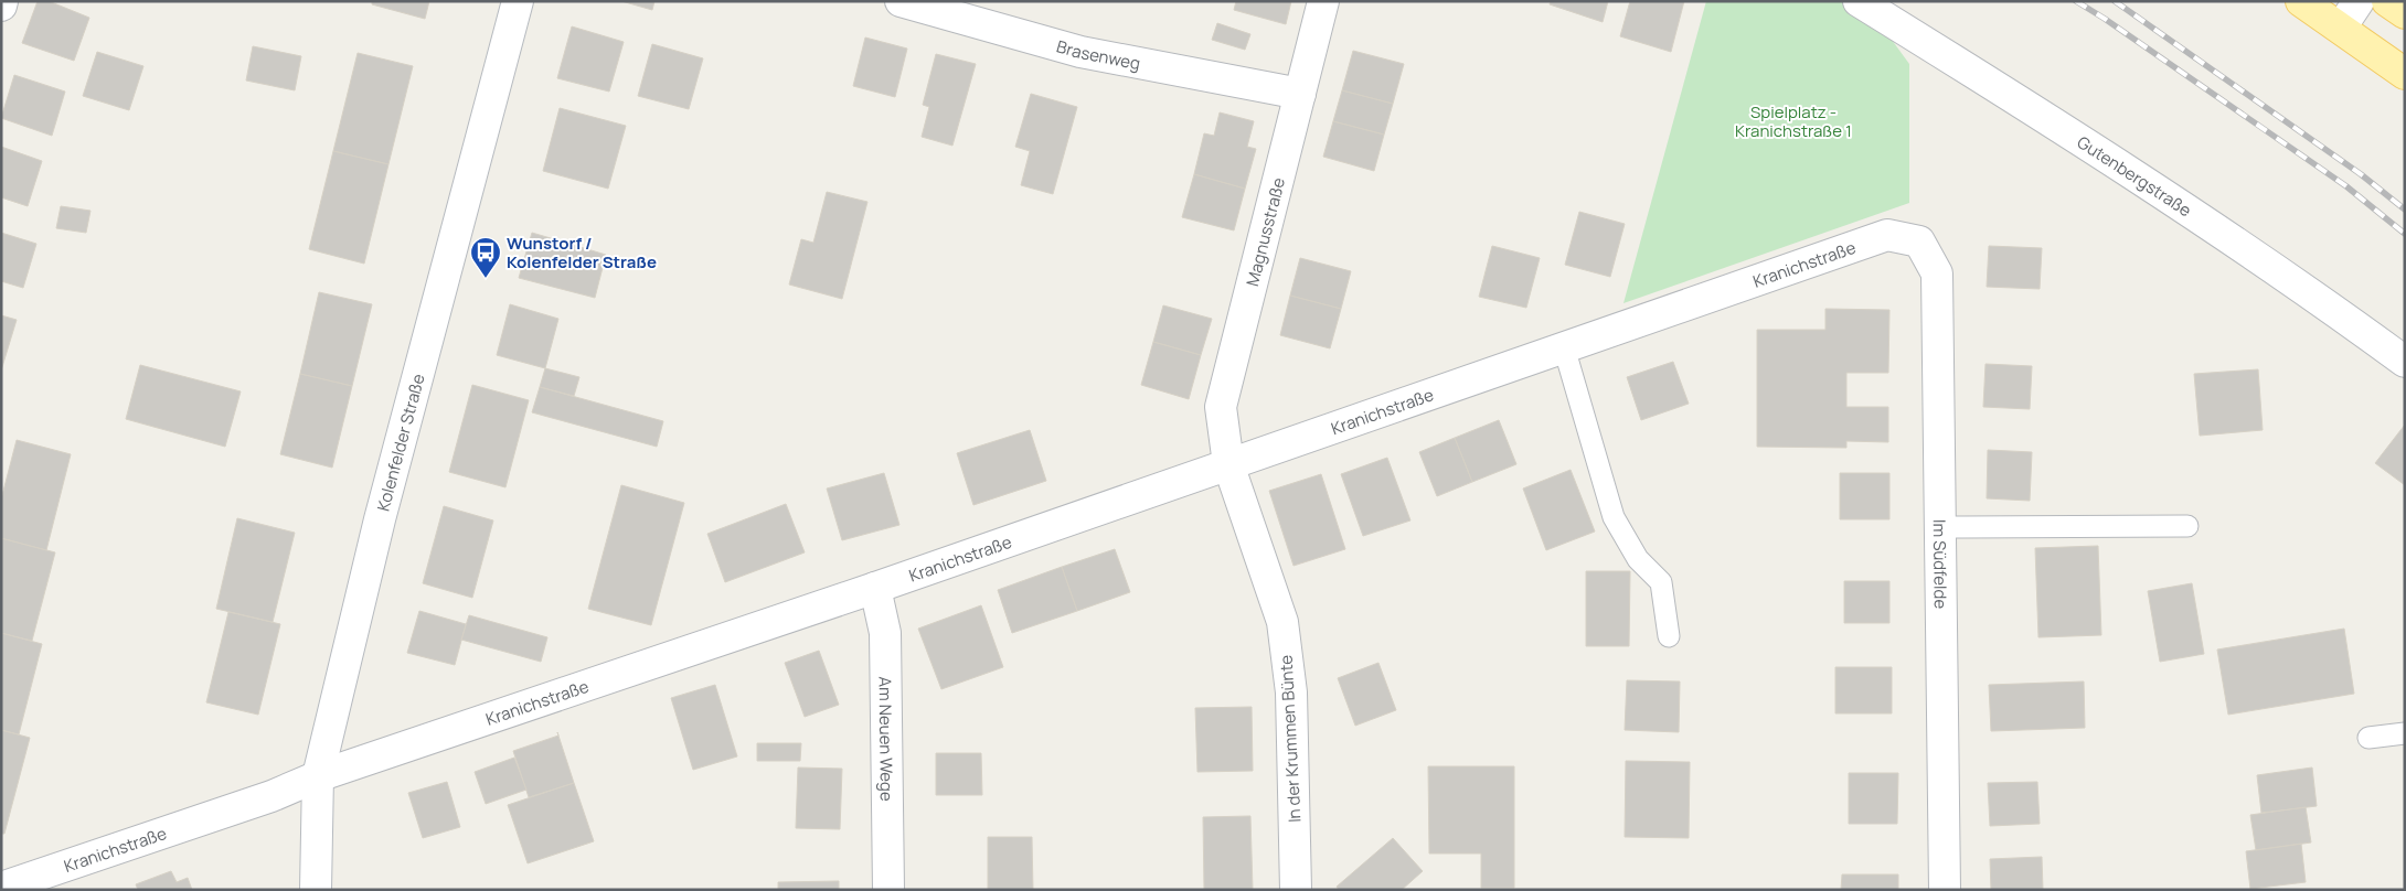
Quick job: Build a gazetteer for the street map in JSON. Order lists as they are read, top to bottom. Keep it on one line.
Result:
{"streets":{"street":["Brasenweg","Gutenbergstraße","Magnusstraße","Kranichstraße","Kolenfelder Straße","Im Südfelde","Am Neuen Wege","In der Krummen Bünte"]},"crossings":[["Brasenweg","Magnusstraße"],["Magnusstraße","Kranichstraße"],["Magnusstraße","In der Krummen Bünte"],["Kranichstraße","Kolenfelder Straße"],["Kranichstraße","Im Südfelde"],["Kranichstraße","Am Neuen Wege"],["Kranichstraße","In der Krummen Bünte"]],"parks":["Spielplatz - Kranichstraße 1"],"places":{"bus stop":["Wunstorf / Kolenfelder Straße"]}}
